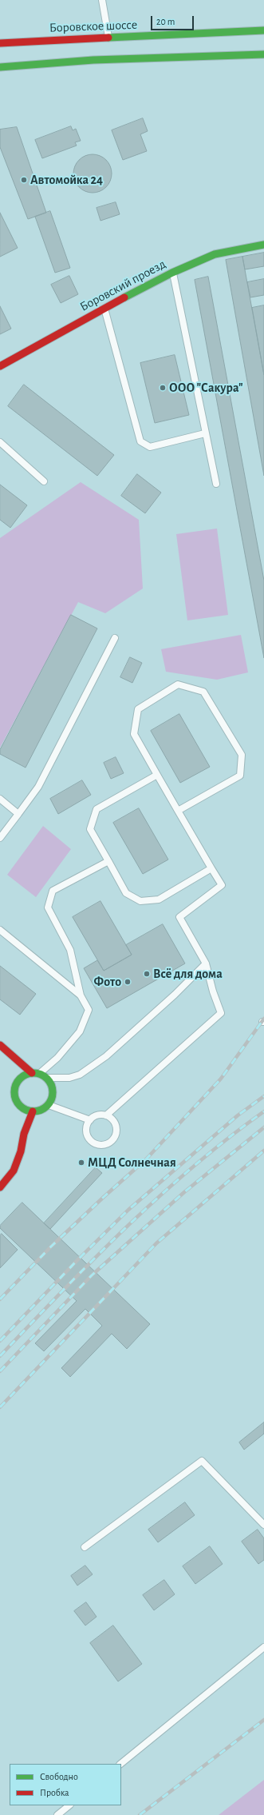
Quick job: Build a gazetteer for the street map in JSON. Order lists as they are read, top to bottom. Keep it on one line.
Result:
{"streets":{"street":["Боровское шоссе","Боровский проезд"]},"places":["Автомойка 24","ООО \"Сакура\"","Всё для дома","Фото","МЦД Солнечная"],"legend":["Свободно","Пробка"],"scale_bar":"20 m"}
